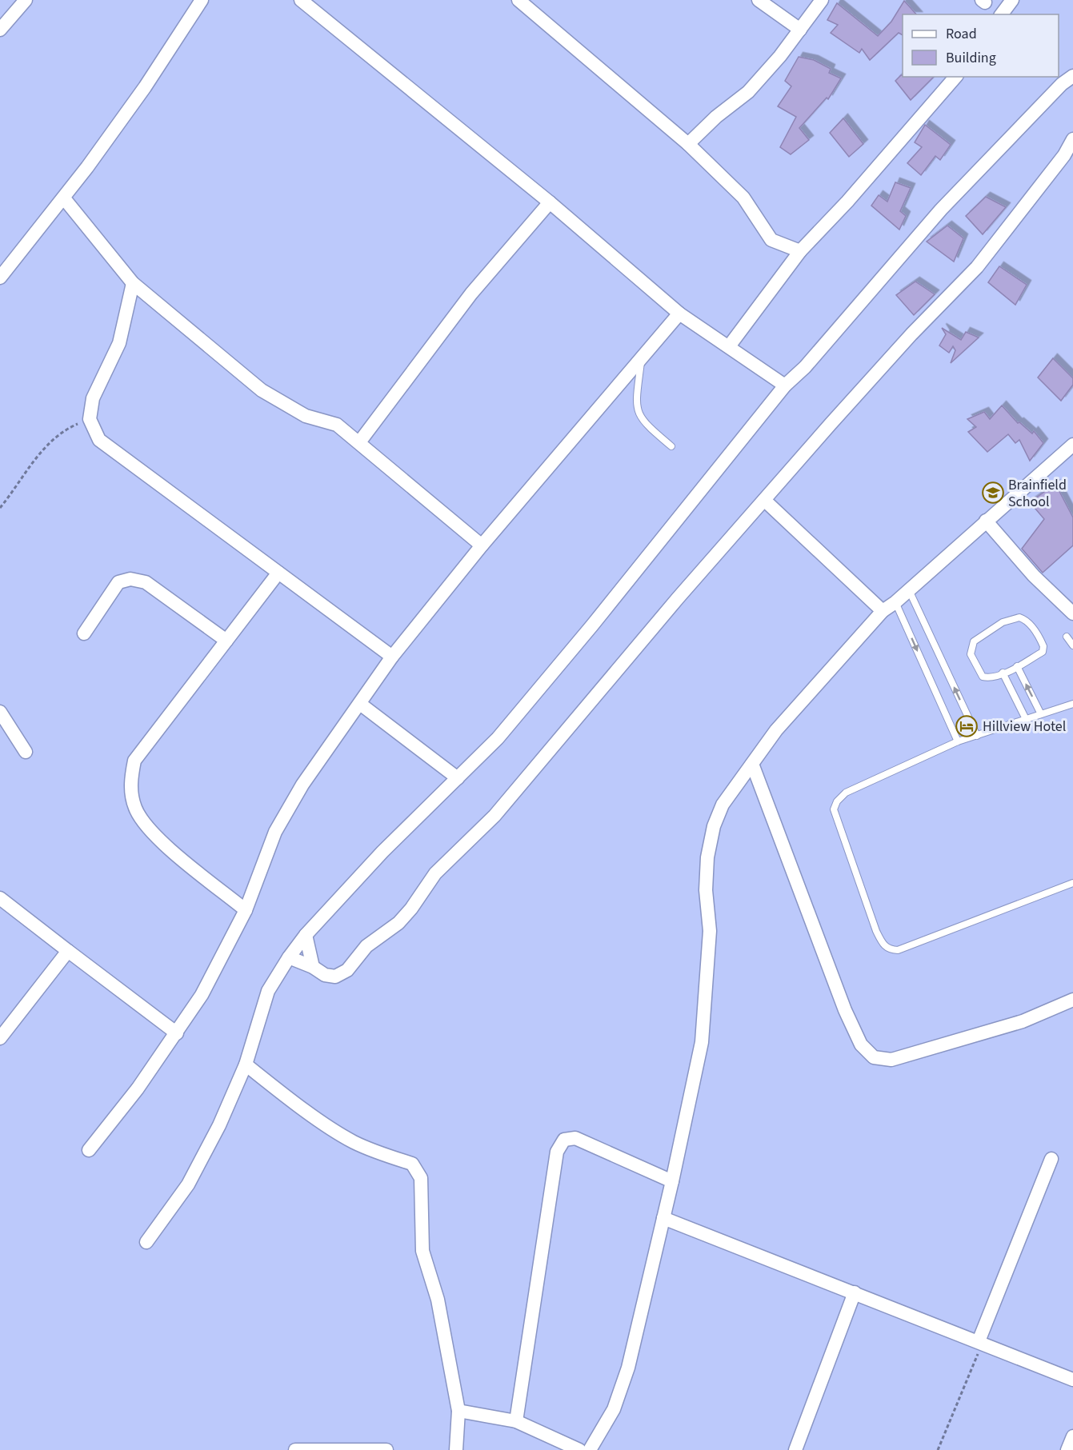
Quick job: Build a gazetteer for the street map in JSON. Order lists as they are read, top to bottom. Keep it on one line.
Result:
{"places":{"school or university":["Brainfield School"],"hotel":["Hillview Hotel"]},"legend":["Road","Building"]}
